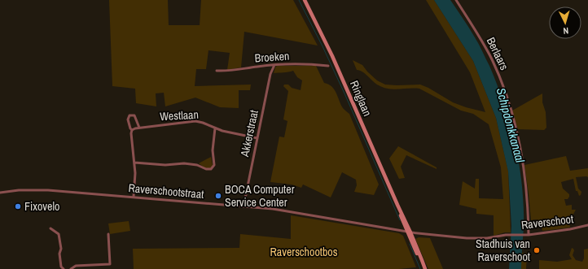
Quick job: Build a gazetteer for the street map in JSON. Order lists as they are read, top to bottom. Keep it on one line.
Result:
{"streets":{"main road":["Ringlaan"],"street":["Berlaars","Broeken","Westlaan","Akkerstraat","Raverschootstraat","Raverschoot"]},"crossings":[["Berlaars","Raverschoot"],["Broeken","Akkerstraat"],["Ringlaan","Raverschootstraat"],["Westlaan","Akkerstraat"],["Akkerstraat","Raverschootstraat"],["Raverschootstraat","Raverschoot"]],"water":["Schipdonkkanaal"],"parks":["Raverschootbos"],"places":["BOCA Computer Service Center","Fixovelo","Stadhuis van Raverschoot"],"north":"bottom"}
